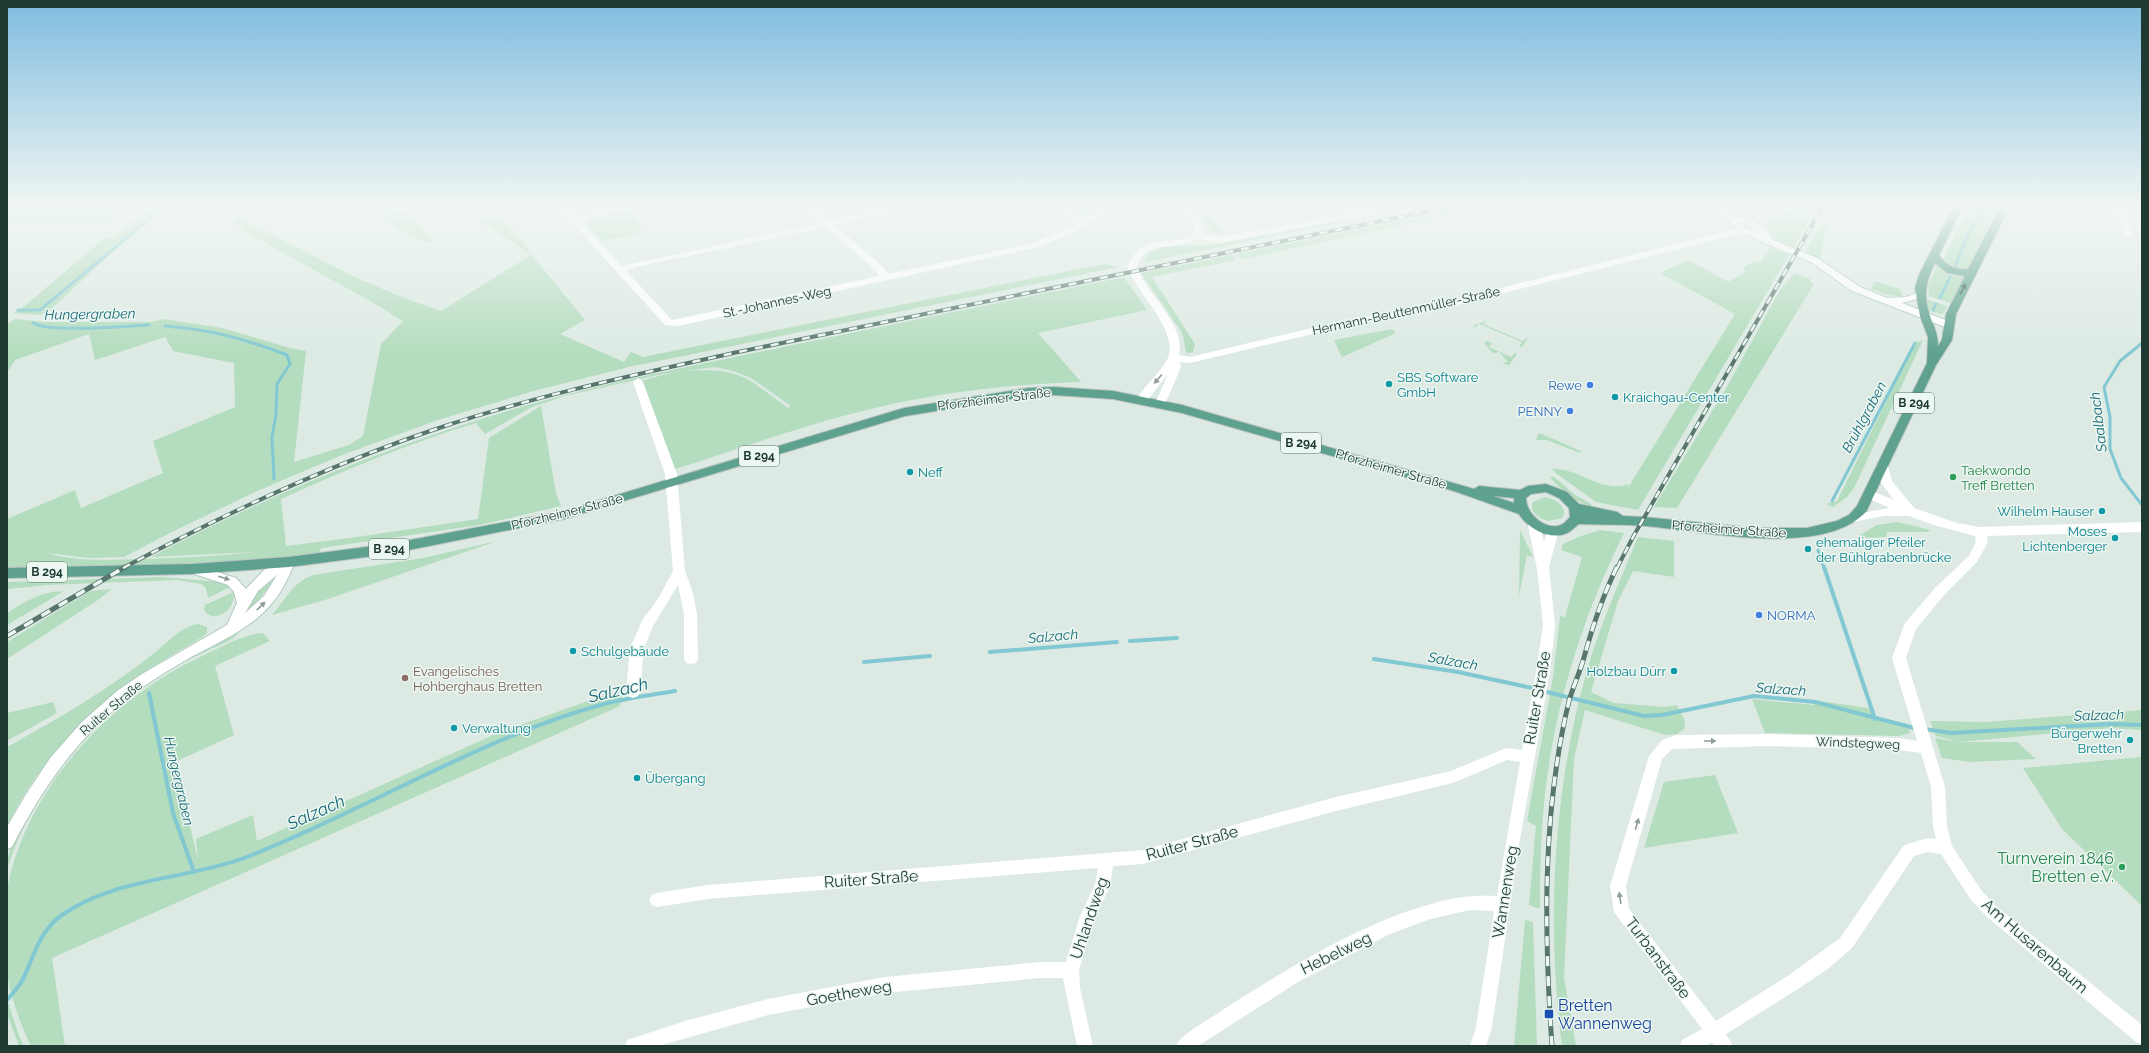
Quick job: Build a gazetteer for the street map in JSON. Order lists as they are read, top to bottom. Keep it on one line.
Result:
{"streets":{"main road":["Pforzheimer Straße","B 294"],"street":["St.-Johannes-Weg","Hermann-Beuttenmüller-Straße","Ruiter Straße","Windstegweg","Wannenweg","Uhlandweg","Am Husarenbaum","Hebelweg","Turbanstraße","Goetheweg"]},"crossings":[["Pforzheimer Straße","B 294"],["Pforzheimer Straße","Ruiter Straße"],["B 294","Ruiter Straße"],["Ruiter Straße","Wannenweg"],["Ruiter Straße","Uhlandweg"],["Windstegweg","Am Husarenbaum"],["Windstegweg","Turbanstraße"],["Wannenweg","Hebelweg"],["Uhlandweg","Goetheweg"]],"one_way":["Windstegweg","Turbanstraße"],"water":["Hungergraben","Brühlgraben","Saalbach","Salzach"],"places":{"other":["SBS Software GmbH","Rewe","Kraichgau-Center","PENNY","Neff","Taekwondo Treff Bretten","Wilhelm Hauser","Moses Lichtenberger","ehemaliger Pfeiler der Bühlgrabenbrücke","NORMA","Schulgebäude","Holzbau Dürr","Evangelisches Hohberghaus Bretten","Verwaltung","Bürgerwehr Bretten","Übergang","Turnverein 1846 Bretten e.V."],"transit":["Bretten Wannenweg"]}}
